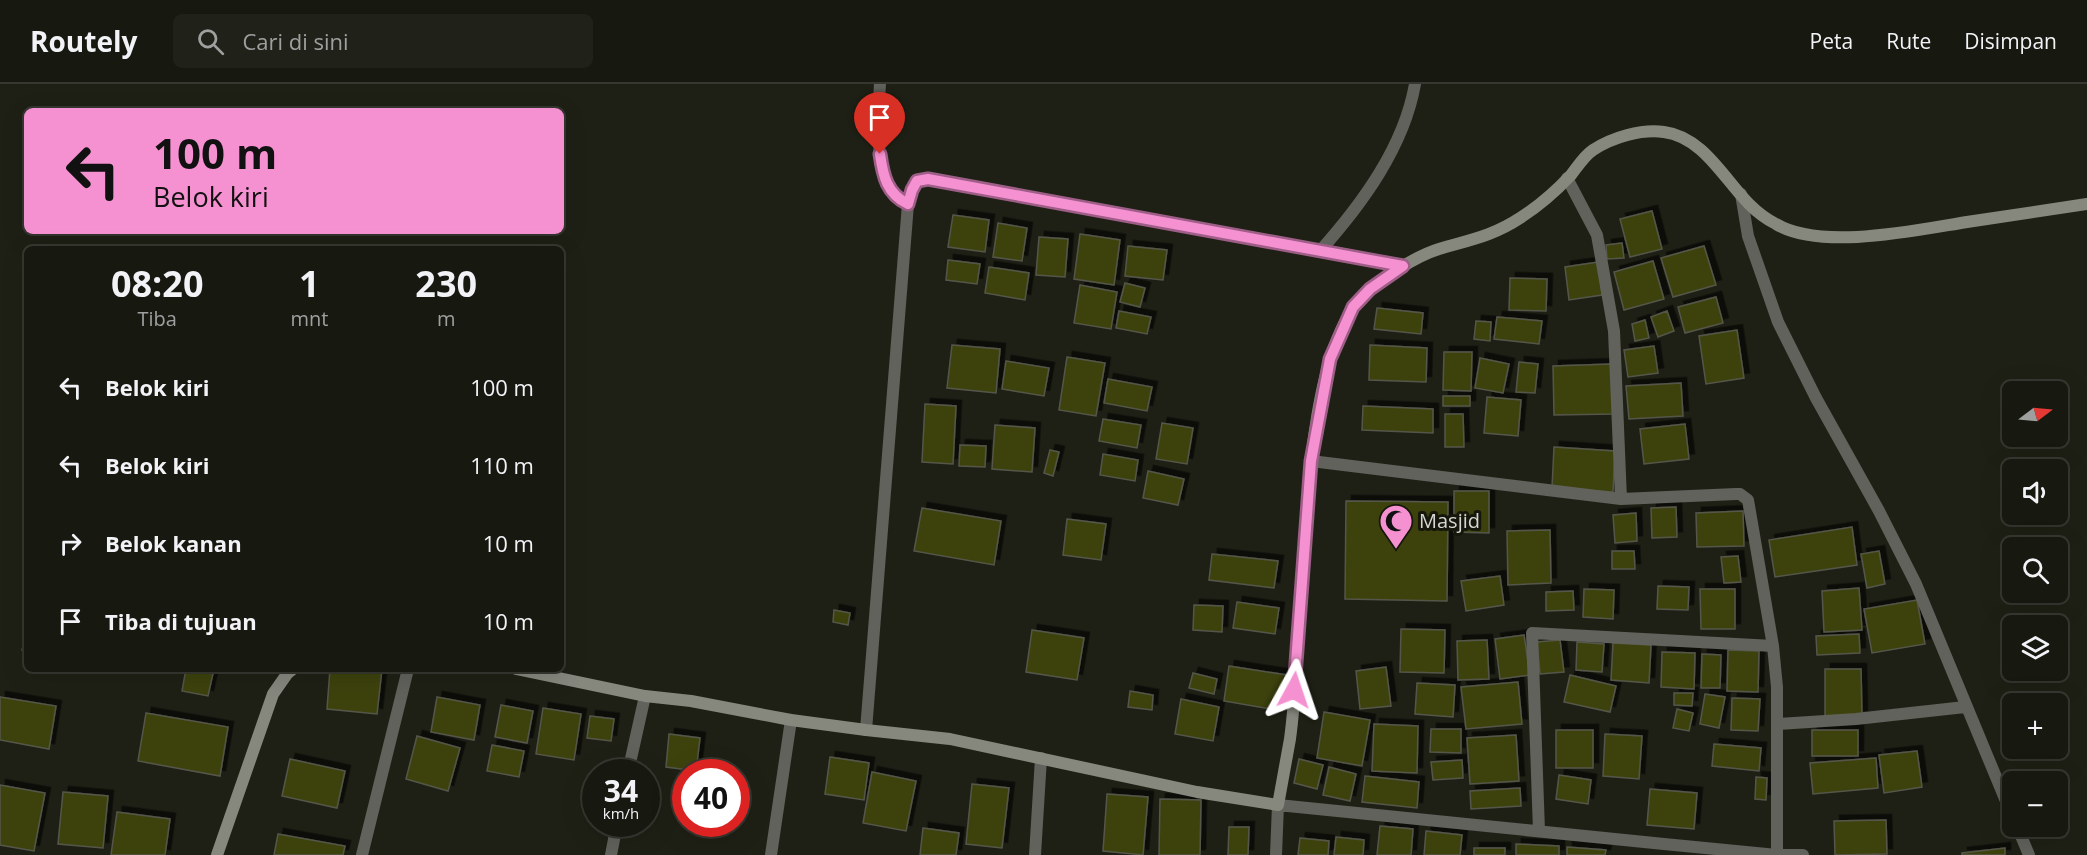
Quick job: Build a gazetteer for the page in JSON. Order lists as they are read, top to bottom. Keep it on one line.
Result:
{"places":{"mosque":["Masjid"]},"north":"right","page":{"header":"Routely","search":"Cari di sini","nav":["Peta","Rute","Disimpan"],"turn":["100 m","Belok kiri"],"eta":["08:20","Tiba","1","mnt","230","m"],"list":[{"name":"Belok kiri","value":"100 m"},{"name":"Belok kiri","value":"110 m"},{"name":"Belok kanan","value":"10 m"},{"name":"Tiba di tujuan","value":"10 m"}],"map_buttons":["+","−"],"speed":"34 km/h","limit":"40"}}
